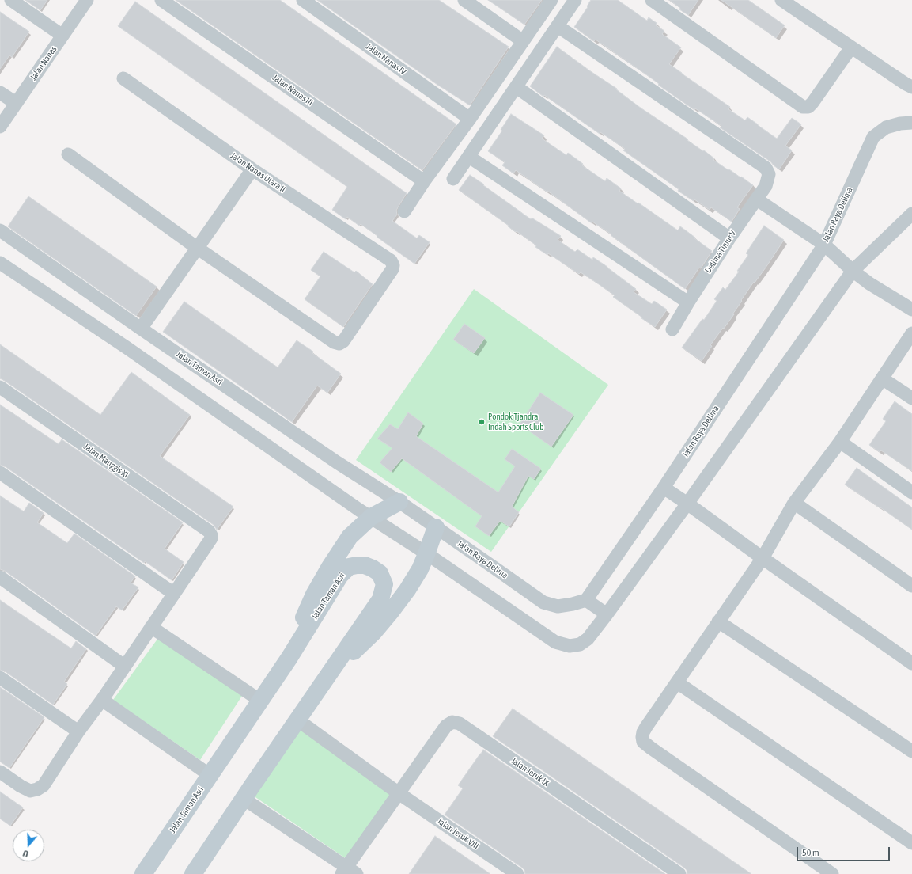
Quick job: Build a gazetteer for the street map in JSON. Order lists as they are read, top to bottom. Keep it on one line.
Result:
{"streets":{"main road":["Jalan Taman Asri"],"street":["Jalan Nanas IV","Jalan Nanas","Jalan Nanas III","Jalan Nanas Utara II","Jalan Raya Delima","Delima Timur V","Jalan Manggis XI","Jalan Jeruk IX","Jalan Jeruk VIII"]},"crossings":[["Jalan Raya Delima","Jalan Taman Asri"],["Jalan Taman Asri","Jalan Jeruk VIII"],["Jalan Jeruk IX","Jalan Jeruk VIII"]],"places":["Pondok Tjandra Indah Sports Club"],"scale_bar":"50 m","north":"bottom"}
